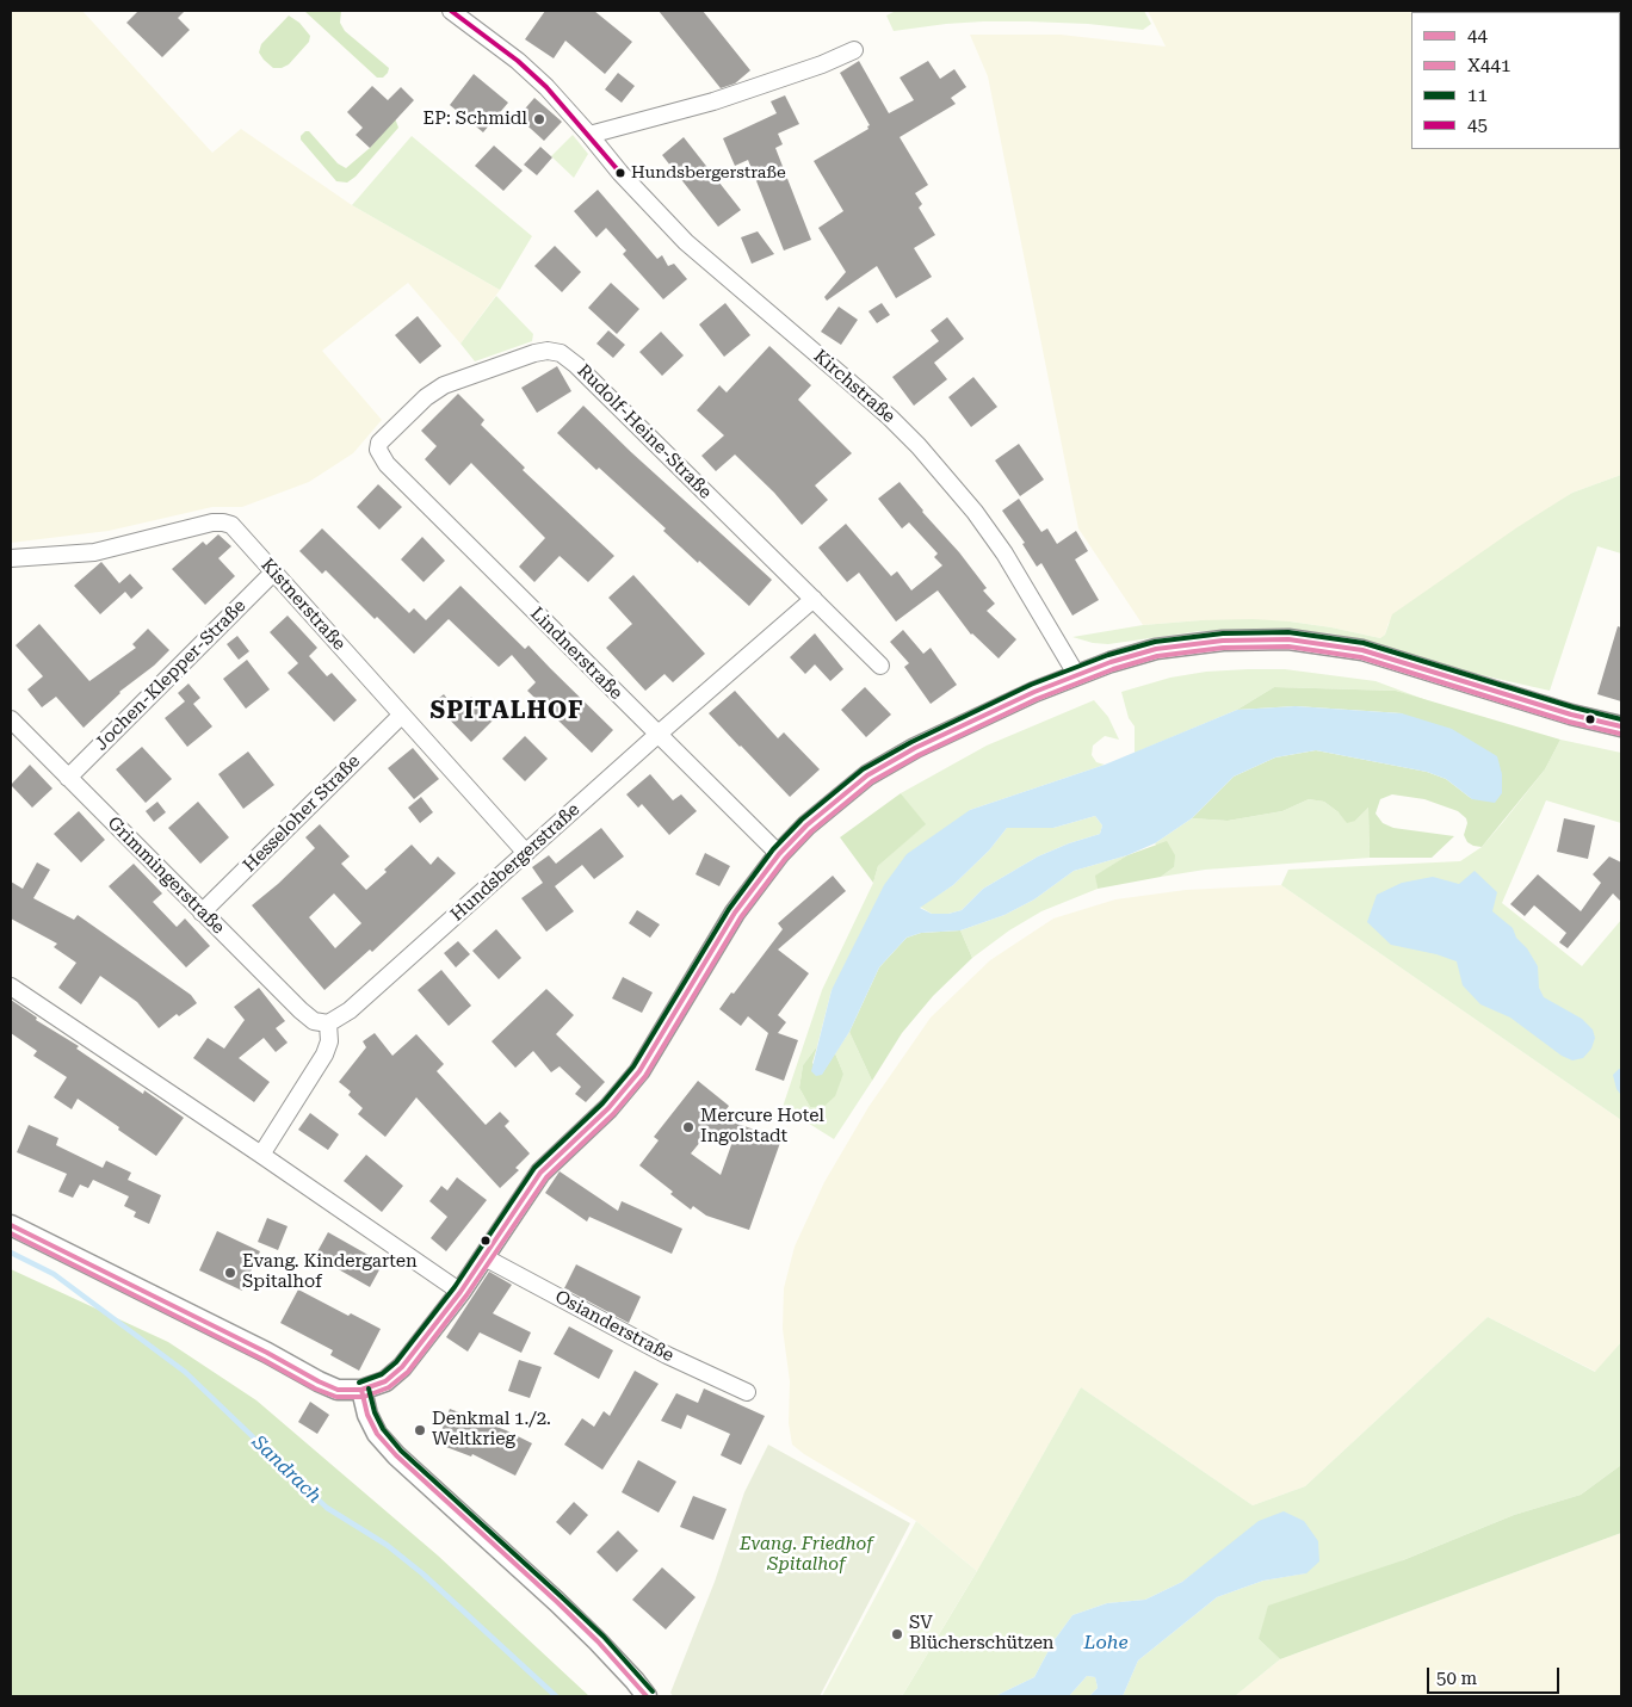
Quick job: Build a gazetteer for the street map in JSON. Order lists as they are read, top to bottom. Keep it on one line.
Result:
{"streets":{"street":["Kirchstraße","Rudolf-Heine-Straße","Kistnerstraße","Lindnerstraße","Jochen-Klepper-Straße","Hesseloher Straße","Hundsbergerstraße","Grimmingerstraße","Osianderstraße"]},"crossings":[["Rudolf-Heine-Straße","Lindnerstraße"],["Rudolf-Heine-Straße","Hundsbergerstraße"],["Kistnerstraße","Jochen-Klepper-Straße"],["Kistnerstraße","Hesseloher Straße"],["Kistnerstraße","Hundsbergerstraße"],["Lindnerstraße","Hundsbergerstraße"],["Jochen-Klepper-Straße","Grimmingerstraße"],["Hesseloher Straße","Grimmingerstraße"],["Hundsbergerstraße","Grimmingerstraße"]],"districts":["SPITALHOF"],"water":["Sandrach","Lohe"],"parks":["Evang. Friedhof Spitalhof"],"places":["EP: Schmidl","Hundsbergerstraße","Mercure Hotel Ingolstadt","Evang. Kindergarten Spitalhof","Denkmal 1./2. Weltkrieg","SV Blücherschützen"],"lines":["transit line 45","transit line 11","transit line 44","transit line X441"],"legend":["44","X441","11","45"],"scale_bar":"50 m"}
